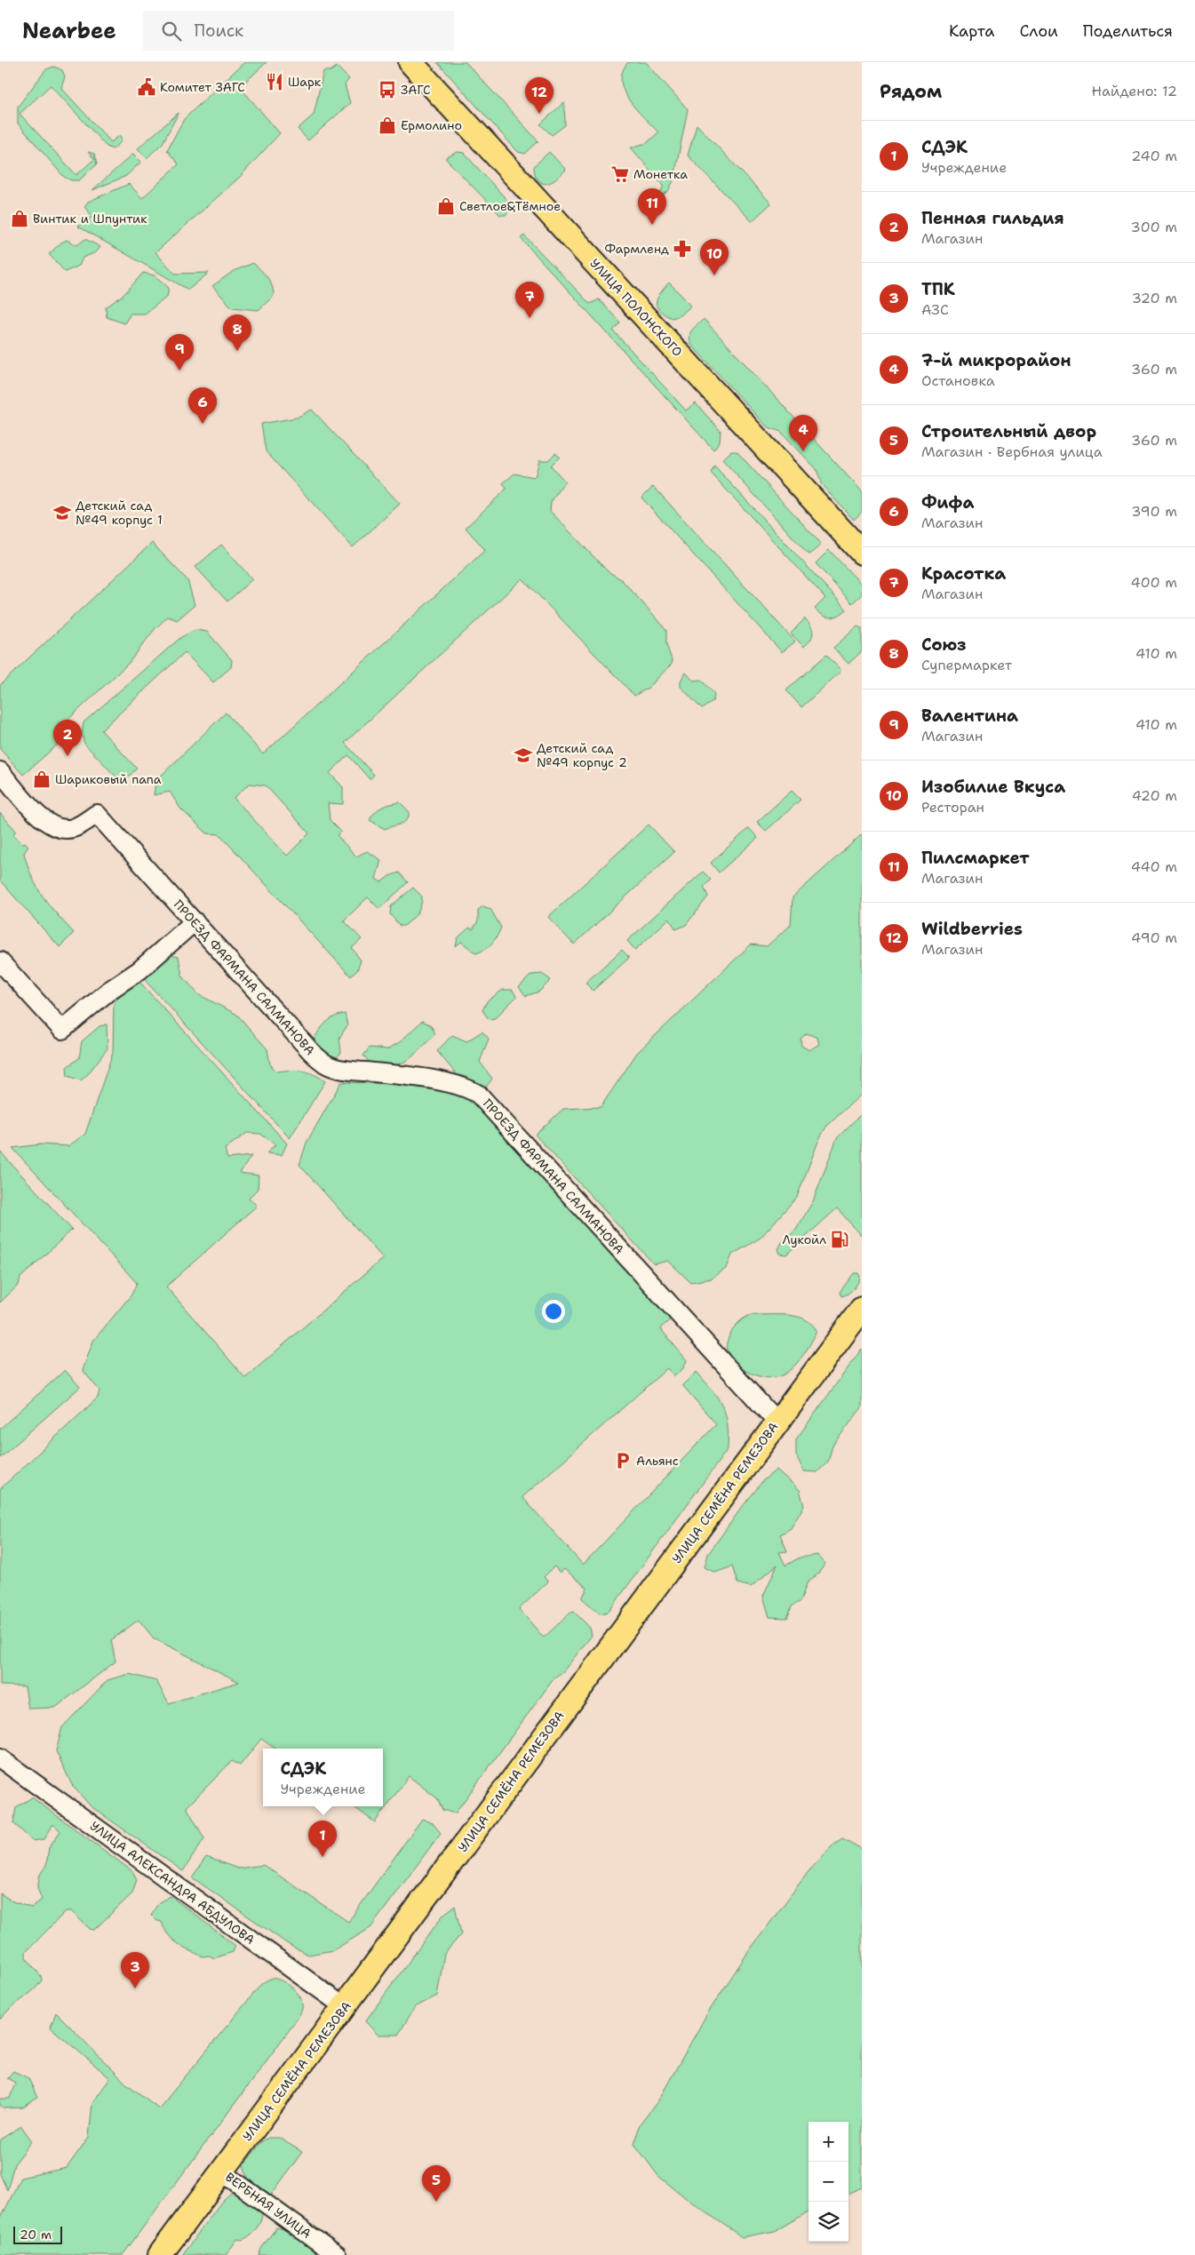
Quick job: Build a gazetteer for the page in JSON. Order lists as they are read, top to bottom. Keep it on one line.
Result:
{"streets":{"main road":["УЛИЦА ПОЛОНСКОГО","УЛИЦА СЕМЁНА РЕМЕЗОВА"],"street":["ПРОЕЗД ФАРМАНА САЛМАНОВА","УЛИЦА АЛЕКСАНДРА АБДУЛОВА","ВЕРБНАЯ УЛИЦА"]},"crossings":[["ПРОЕЗД ФАРМАНА САЛМАНОВА","УЛИЦА СЕМЁНА РЕМЕЗОВА"],["УЛИЦА СЕМЁНА РЕМЕЗОВА","УЛИЦА АЛЕКСАНДРА АБДУЛОВА"],["УЛИЦА СЕМЁНА РЕМЕЗОВА","ВЕРБНАЯ УЛИЦА"]],"places":{"restaurant":["Шарк"],"public building":["Комитет ЗАГС"],"bus stop":["ЗАГС"],"shop":["Ермолино","Светлое&Тёмное","Винтик и Шпунтик","Шариковый папа"],"supermarket":["Монетка"],"pharmacy":["Фармленд"],"school or university":["Детский сад №49 корпус 1","Детский сад №49 корпус 2"],"fuel station":["Лукойл"],"parking":["Альянс"]},"scale_bar":"20 m","page":{"header":"Nearbee","search":"Поиск","nav":["Карта","Слои","Поделиться"],"heading":["Рядом","Найдено: 12"],"pins":["12","11","10","7","8","9","6","4","2","1","3","5"],"list":[{"mark":"1","name":"СДЭК","note":"Учреждение","value":"240 m"},{"mark":"2","name":"Пенная гильдия","note":"Магазин","value":"300 m"},{"mark":"3","name":"ТПК","note":"АЗС","value":"320 m"},{"mark":"4","name":"7-й микрорайон","note":"Остановка","value":"360 m"},{"mark":"5","name":"Строительный двор","note":"Магазин · Вербная улица","value":"360 m"},{"mark":"6","name":"Фифа","note":"Магазин","value":"390 m"},{"mark":"7","name":"Красотка","note":"Магазин","value":"400 m"},{"mark":"8","name":"Союз","note":"Супермаркет","value":"410 m"},{"mark":"9","name":"Валентина","note":"Магазин","value":"410 m"},{"mark":"10","name":"Изобилие Вкуса","note":"Ресторан","value":"420 m"},{"mark":"11","name":"Пилсмаркет","note":"Магазин","value":"440 m"},{"mark":"12","name":"Wildberries","note":"Магазин","value":"490 m"}],"popup":["СДЭК","Учреждение"],"map_buttons":["+","−"],"scale":"20 m"}}
